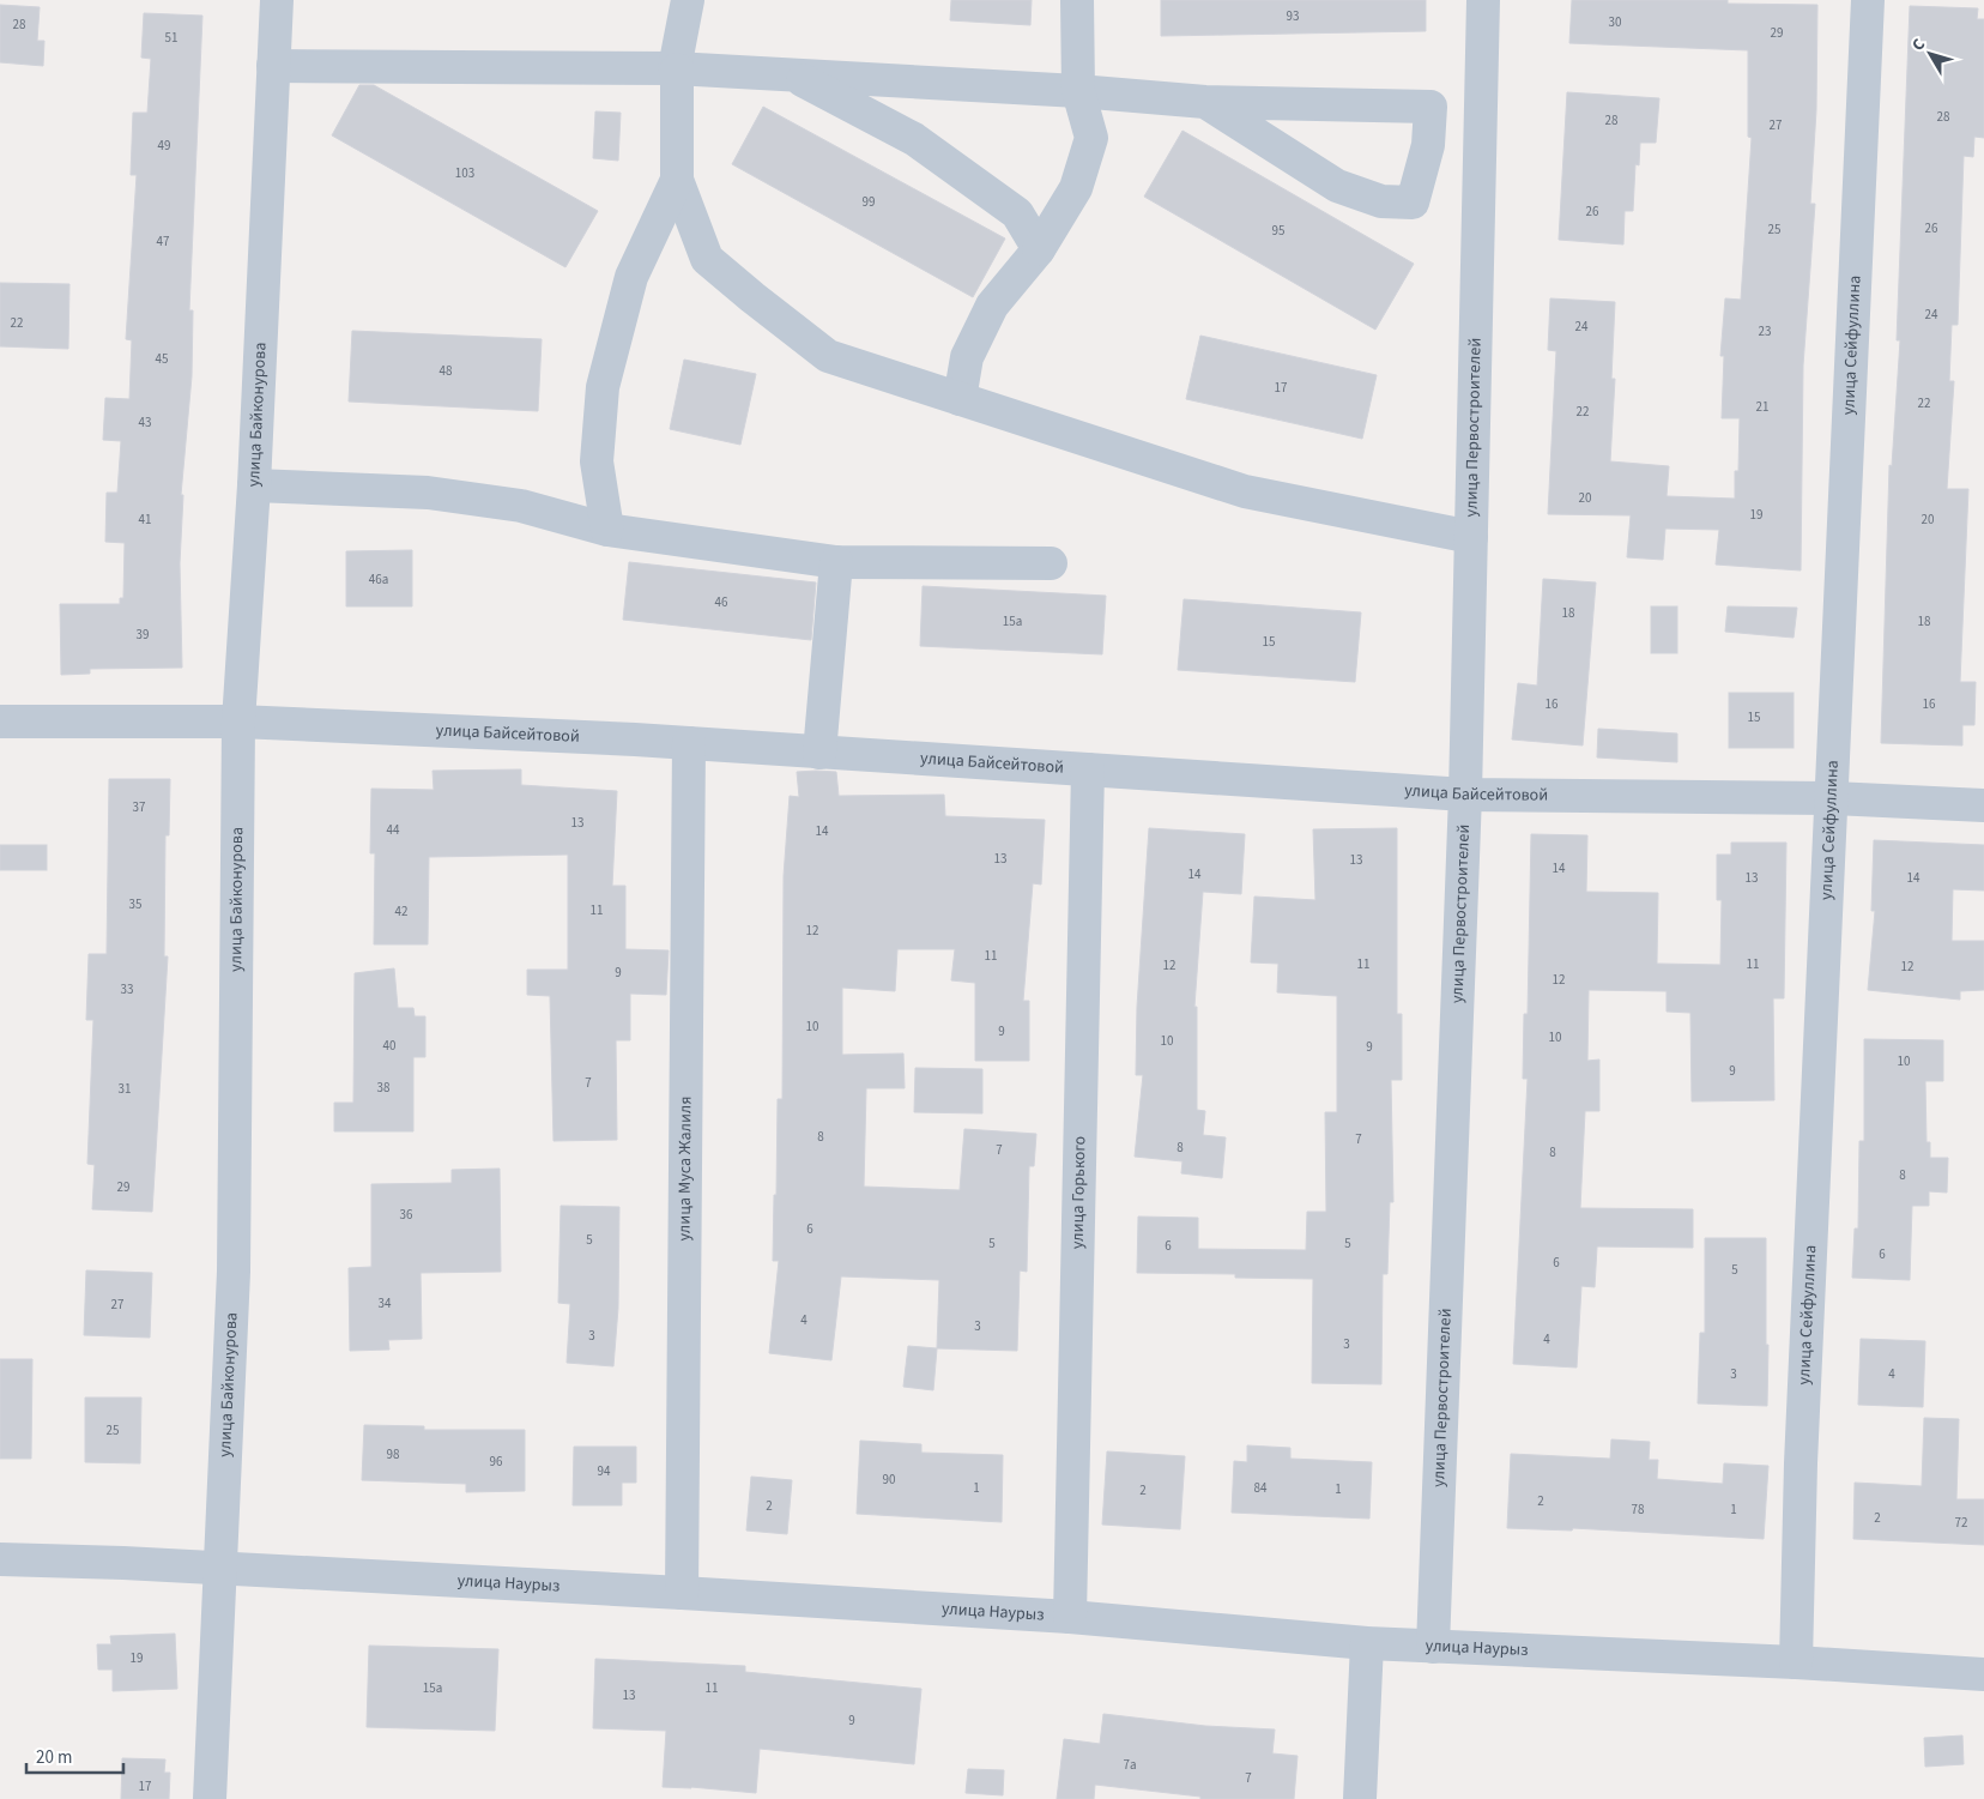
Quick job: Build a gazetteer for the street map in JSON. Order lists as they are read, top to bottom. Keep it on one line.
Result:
{"streets":{"street":["улица Сейфуллина","улица Байконурова","улица Первостроителей","улица Байсейтовой","улица Муса Жалиля","улица Горького","улица Наурыз"]},"crossings":[["улица Сейфуллина","улица Байсейтовой"],["улица Сейфуллина","улица Наурыз"],["улица Байконурова","улица Байсейтовой"],["улица Байконурова","улица Наурыз"],["улица Первостроителей","улица Байсейтовой"],["улица Первостроителей","улица Наурыз"],["улица Байсейтовой","улица Муса Жалиля"],["улица Байсейтовой","улица Горького"],["улица Муса Жалиля","улица Наурыз"],["улица Горького","улица Наурыз"]],"house_numbers":["93","30","28","29","51","28","28","27","49","103","99","26","26","25","95","47","24","22","24","23","45","48","17","22","21","22","43","20","19","41","20","46а","46","18","15а","18","39","15","16","16","15","37","13","44","14","13","13","14","14","13","14","35","11","42","12","11","11","11","12","12","9","12","33","10","9","10","10","40","9","10","9","7","38","31","8","7","8","7","8","8","29","36","6","5","5","5","6","6","6","5","34","27","4","3","3","4","3","3","4","25","98","96","94","90","1","84","1","2","2","2","78","1","2","72","19","15а","11","13","9","7а","7","17"],"scale_bar":"20 m","north":"top left"}
